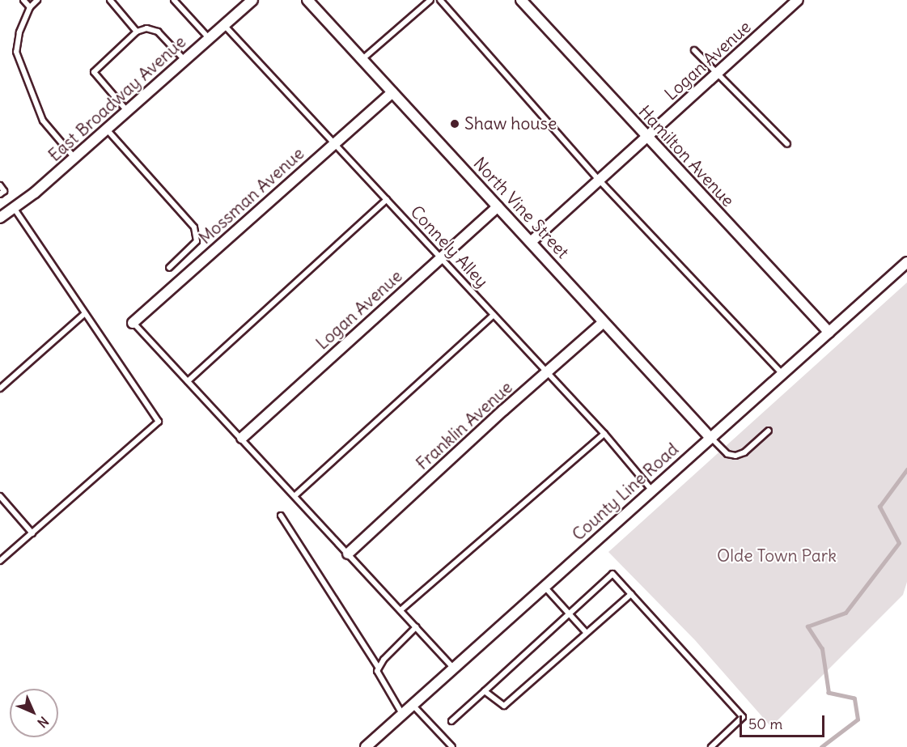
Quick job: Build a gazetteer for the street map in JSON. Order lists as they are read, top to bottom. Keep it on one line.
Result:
{"streets":{"street":["Logan Avenue","East Broadway Avenue","Hamilton Avenue","Mossman Avenue","North Vine Street","Franklin Avenue","County Line Road"],"lane":["Connely Alley"]},"crossings":[["Logan Avenue","Hamilton Avenue"],["Logan Avenue","North Vine Street"],["Logan Avenue","Connely Alley"],["East Broadway Avenue","Connely Alley"],["Hamilton Avenue","County Line Road"],["Mossman Avenue","North Vine Street"],["Mossman Avenue","Connely Alley"],["North Vine Street","Franklin Avenue"],["North Vine Street","County Line Road"],["Connely Alley","Franklin Avenue"],["Connely Alley","County Line Road"]],"parks":["Olde Town Park"],"places":["Shaw house"],"scale_bar":"50 m","north":"bottom right"}
